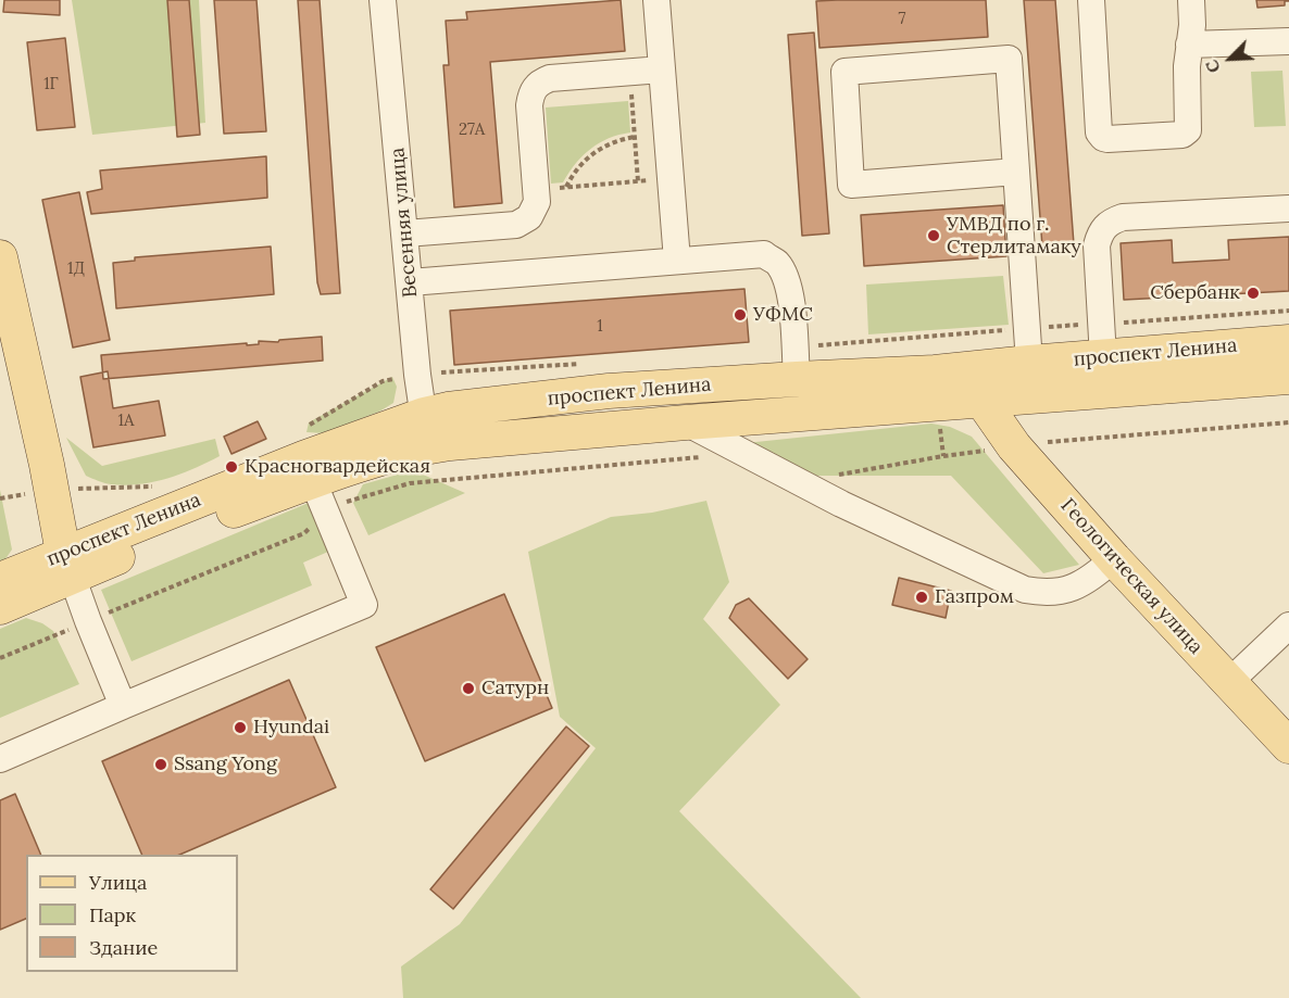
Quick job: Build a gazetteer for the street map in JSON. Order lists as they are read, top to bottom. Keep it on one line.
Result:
{"streets":{"main road":["проспект Ленина","Геологическая улица"],"street":["Весенняя улица"]},"crossings":[["Весенняя улица","проспект Ленина"],["проспект Ленина","Геологическая улица"]],"places":["УМВД по г. Стерлитамаку","Сбербанк","УФМС","Красногвардейская","Газпром","Сатурн","Hyundai","Ssang Yong"],"house_numbers":["7","1Г","27А","1Д","1","1А"],"legend":["Улица","Парк","Здание"],"north":"bottom left"}
